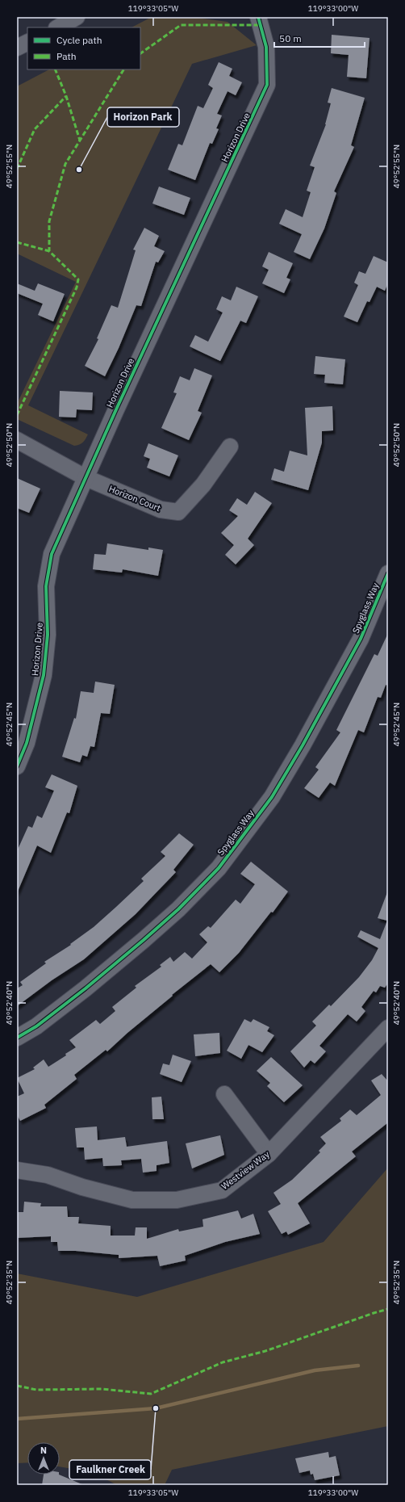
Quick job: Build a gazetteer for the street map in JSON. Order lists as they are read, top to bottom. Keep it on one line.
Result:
{"streets":{"street":["Horizon Drive","Horizon Court","Spyglass Way","Westview Way"]},"crossings":[["Horizon Drive","Horizon Court"]],"places":["Horizon Park","Faulkner Creek"],"legend":["Cycle path","Path"],"scale_bar":"50 m","north":"top","coordinates":["119°33'05\"W","119°33'00\"W","49°52'55\"N","49°52'50\"N","49°52'45\"N","49°52'40\"N","49°52'35\"N"]}
